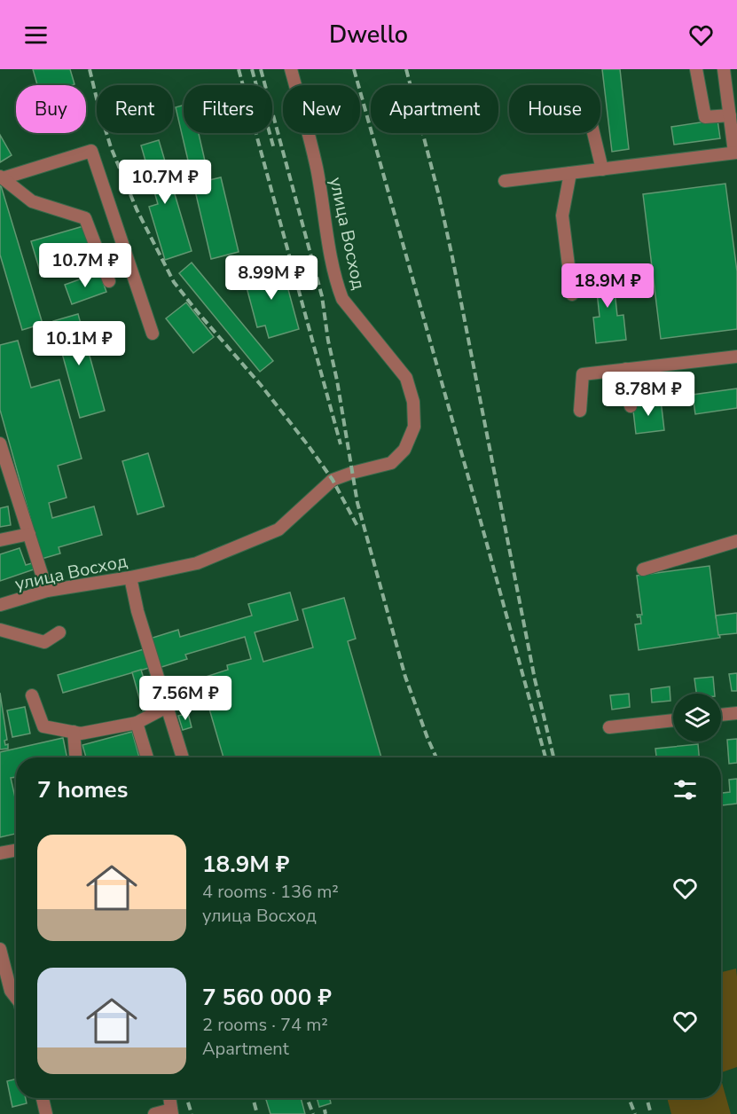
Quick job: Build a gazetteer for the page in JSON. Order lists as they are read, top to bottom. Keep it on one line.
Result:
{"streets":{"street":["улица Восход"]},"page":{"header":"Dwello","chip":["Buy","Rent","Filters","New","Apartment","House"],"price":["10.7M ₽","10.7M ₽","8.99M ₽","18.9M ₽","10.1M ₽","8.78M ₽","7.56M ₽"],"heading":"7 homes","list":[{"name":"18.9M ₽","note":"4 rooms · 136 m² · улица Восход"},{"name":"7 560 000 ₽","note":"2 rooms · 74 m² · Apartment"}]}}
